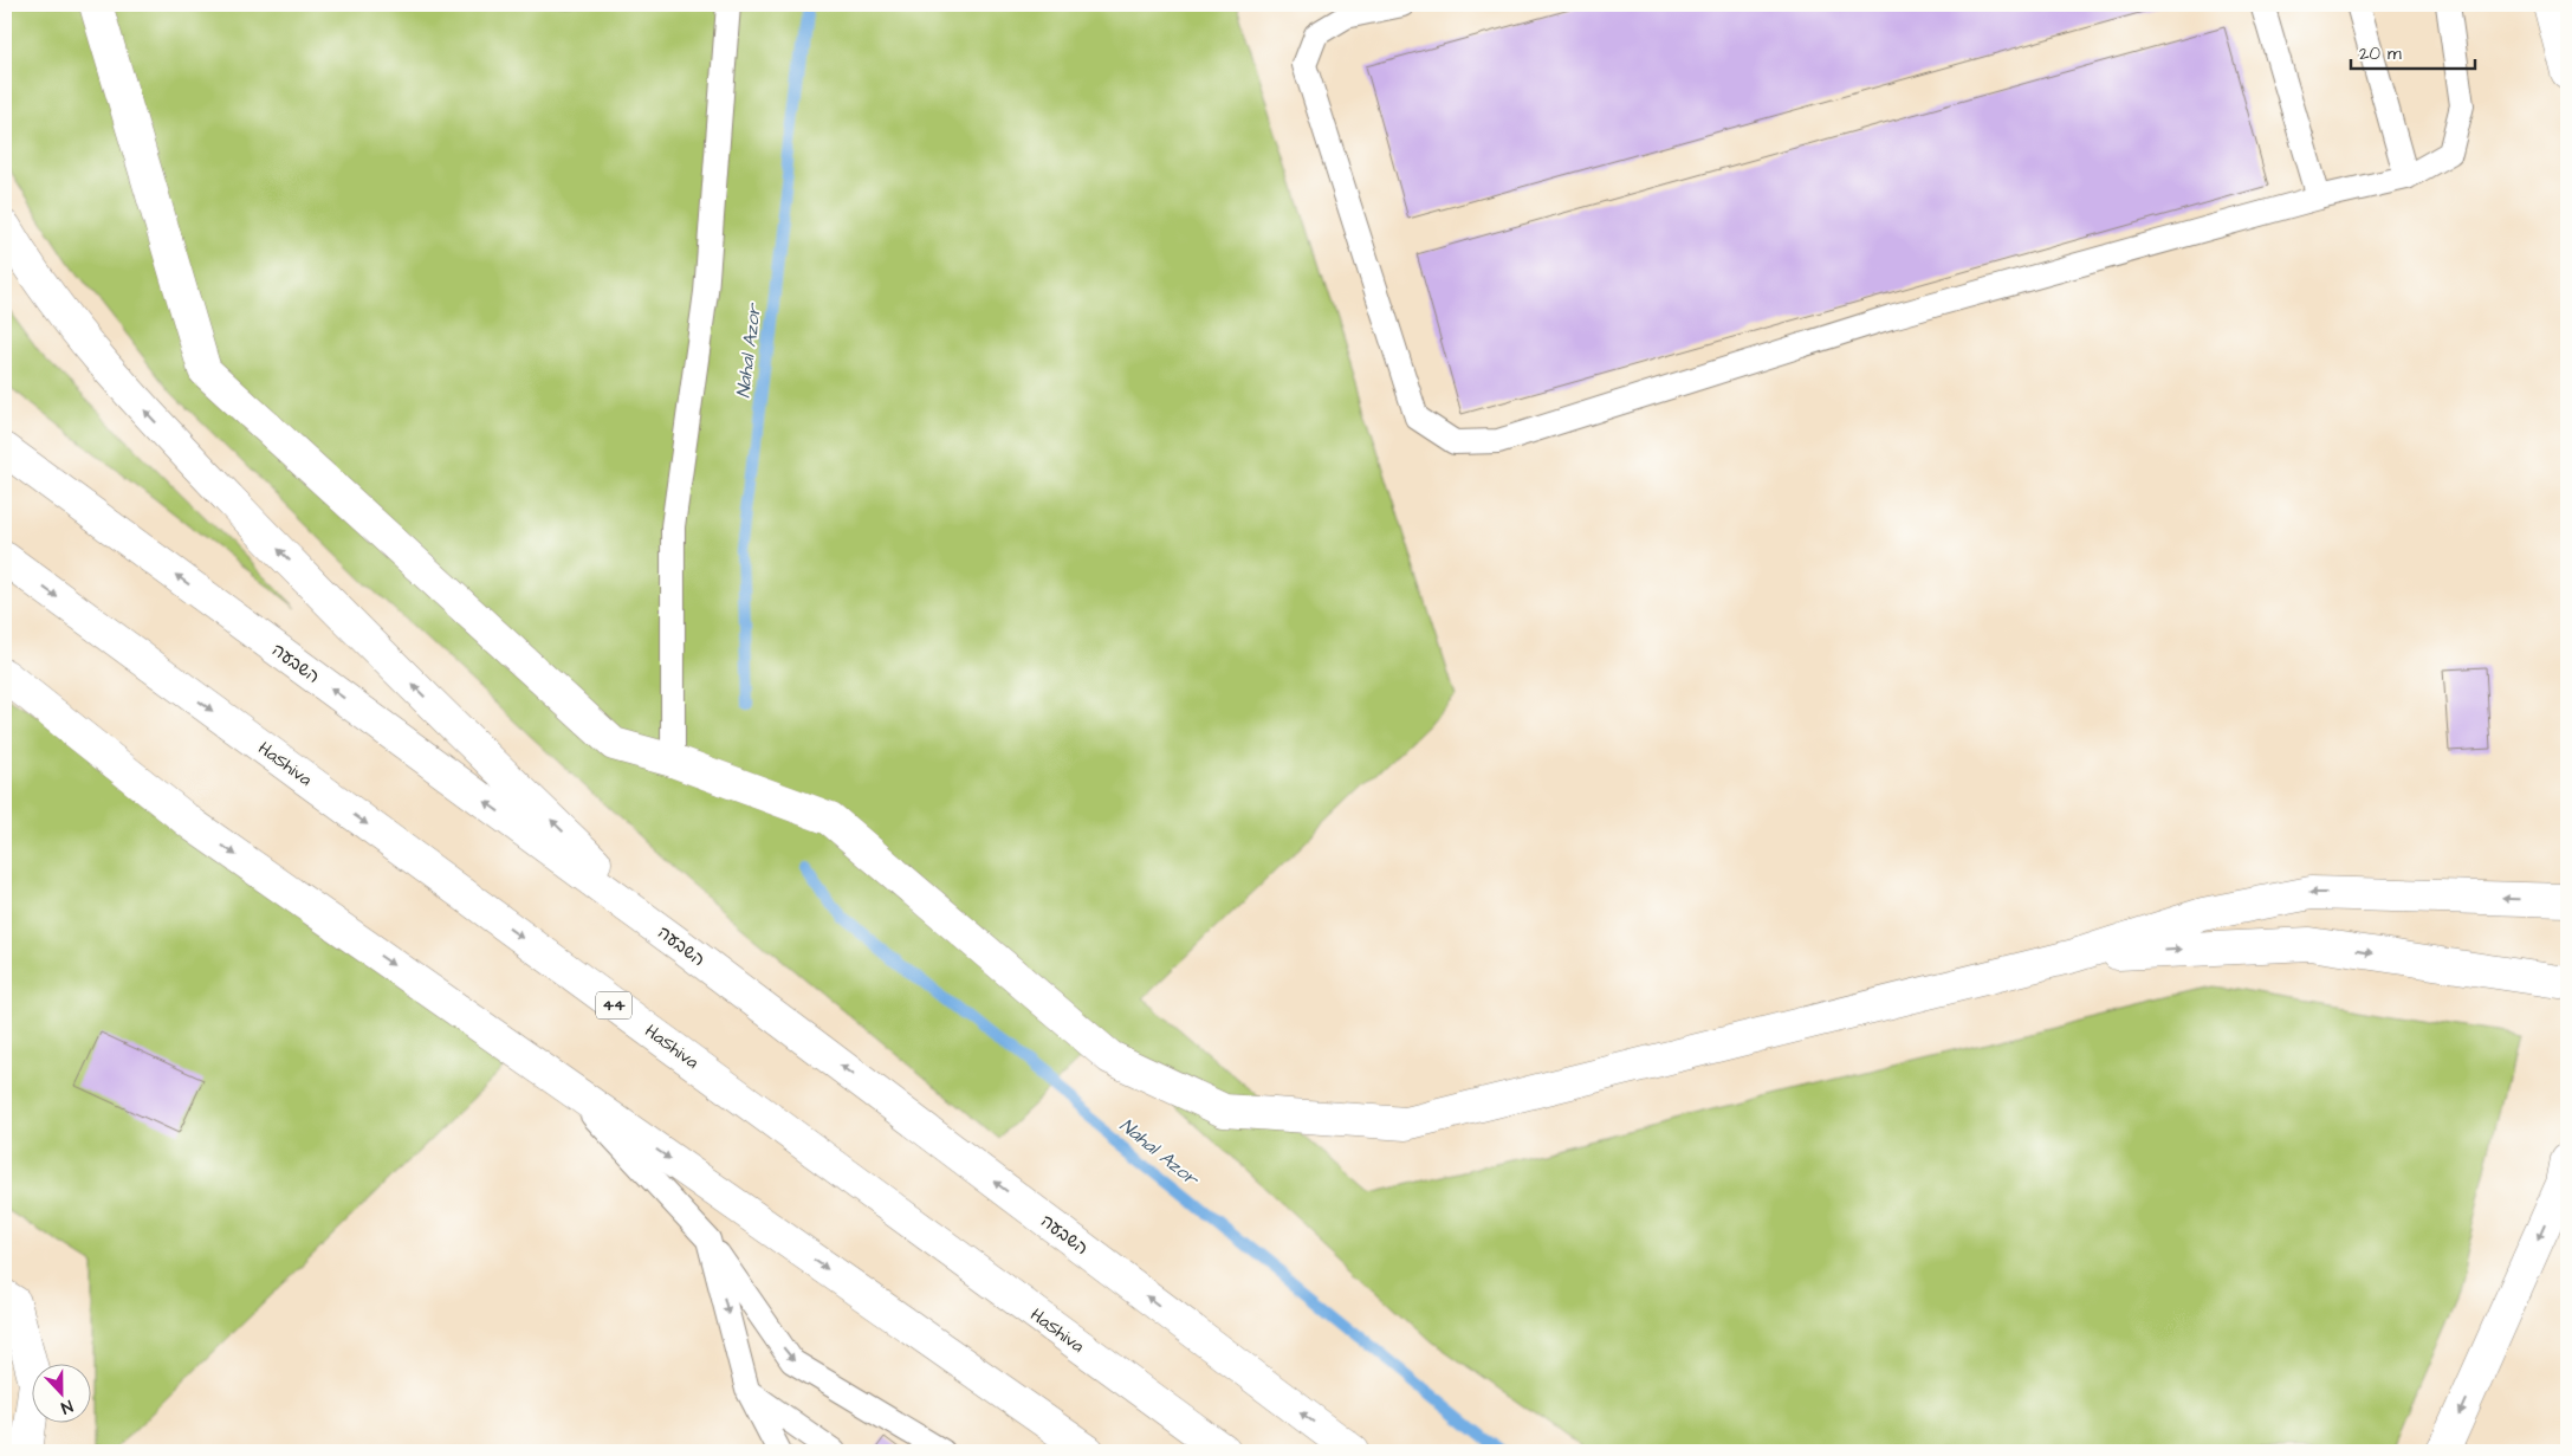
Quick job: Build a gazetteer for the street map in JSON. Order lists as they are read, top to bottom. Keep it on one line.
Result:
{"streets":{"main road":["השבעה","HaShiva","44"]},"water":["Nahal Azor"],"scale_bar":"20 m","north":"bottom"}
